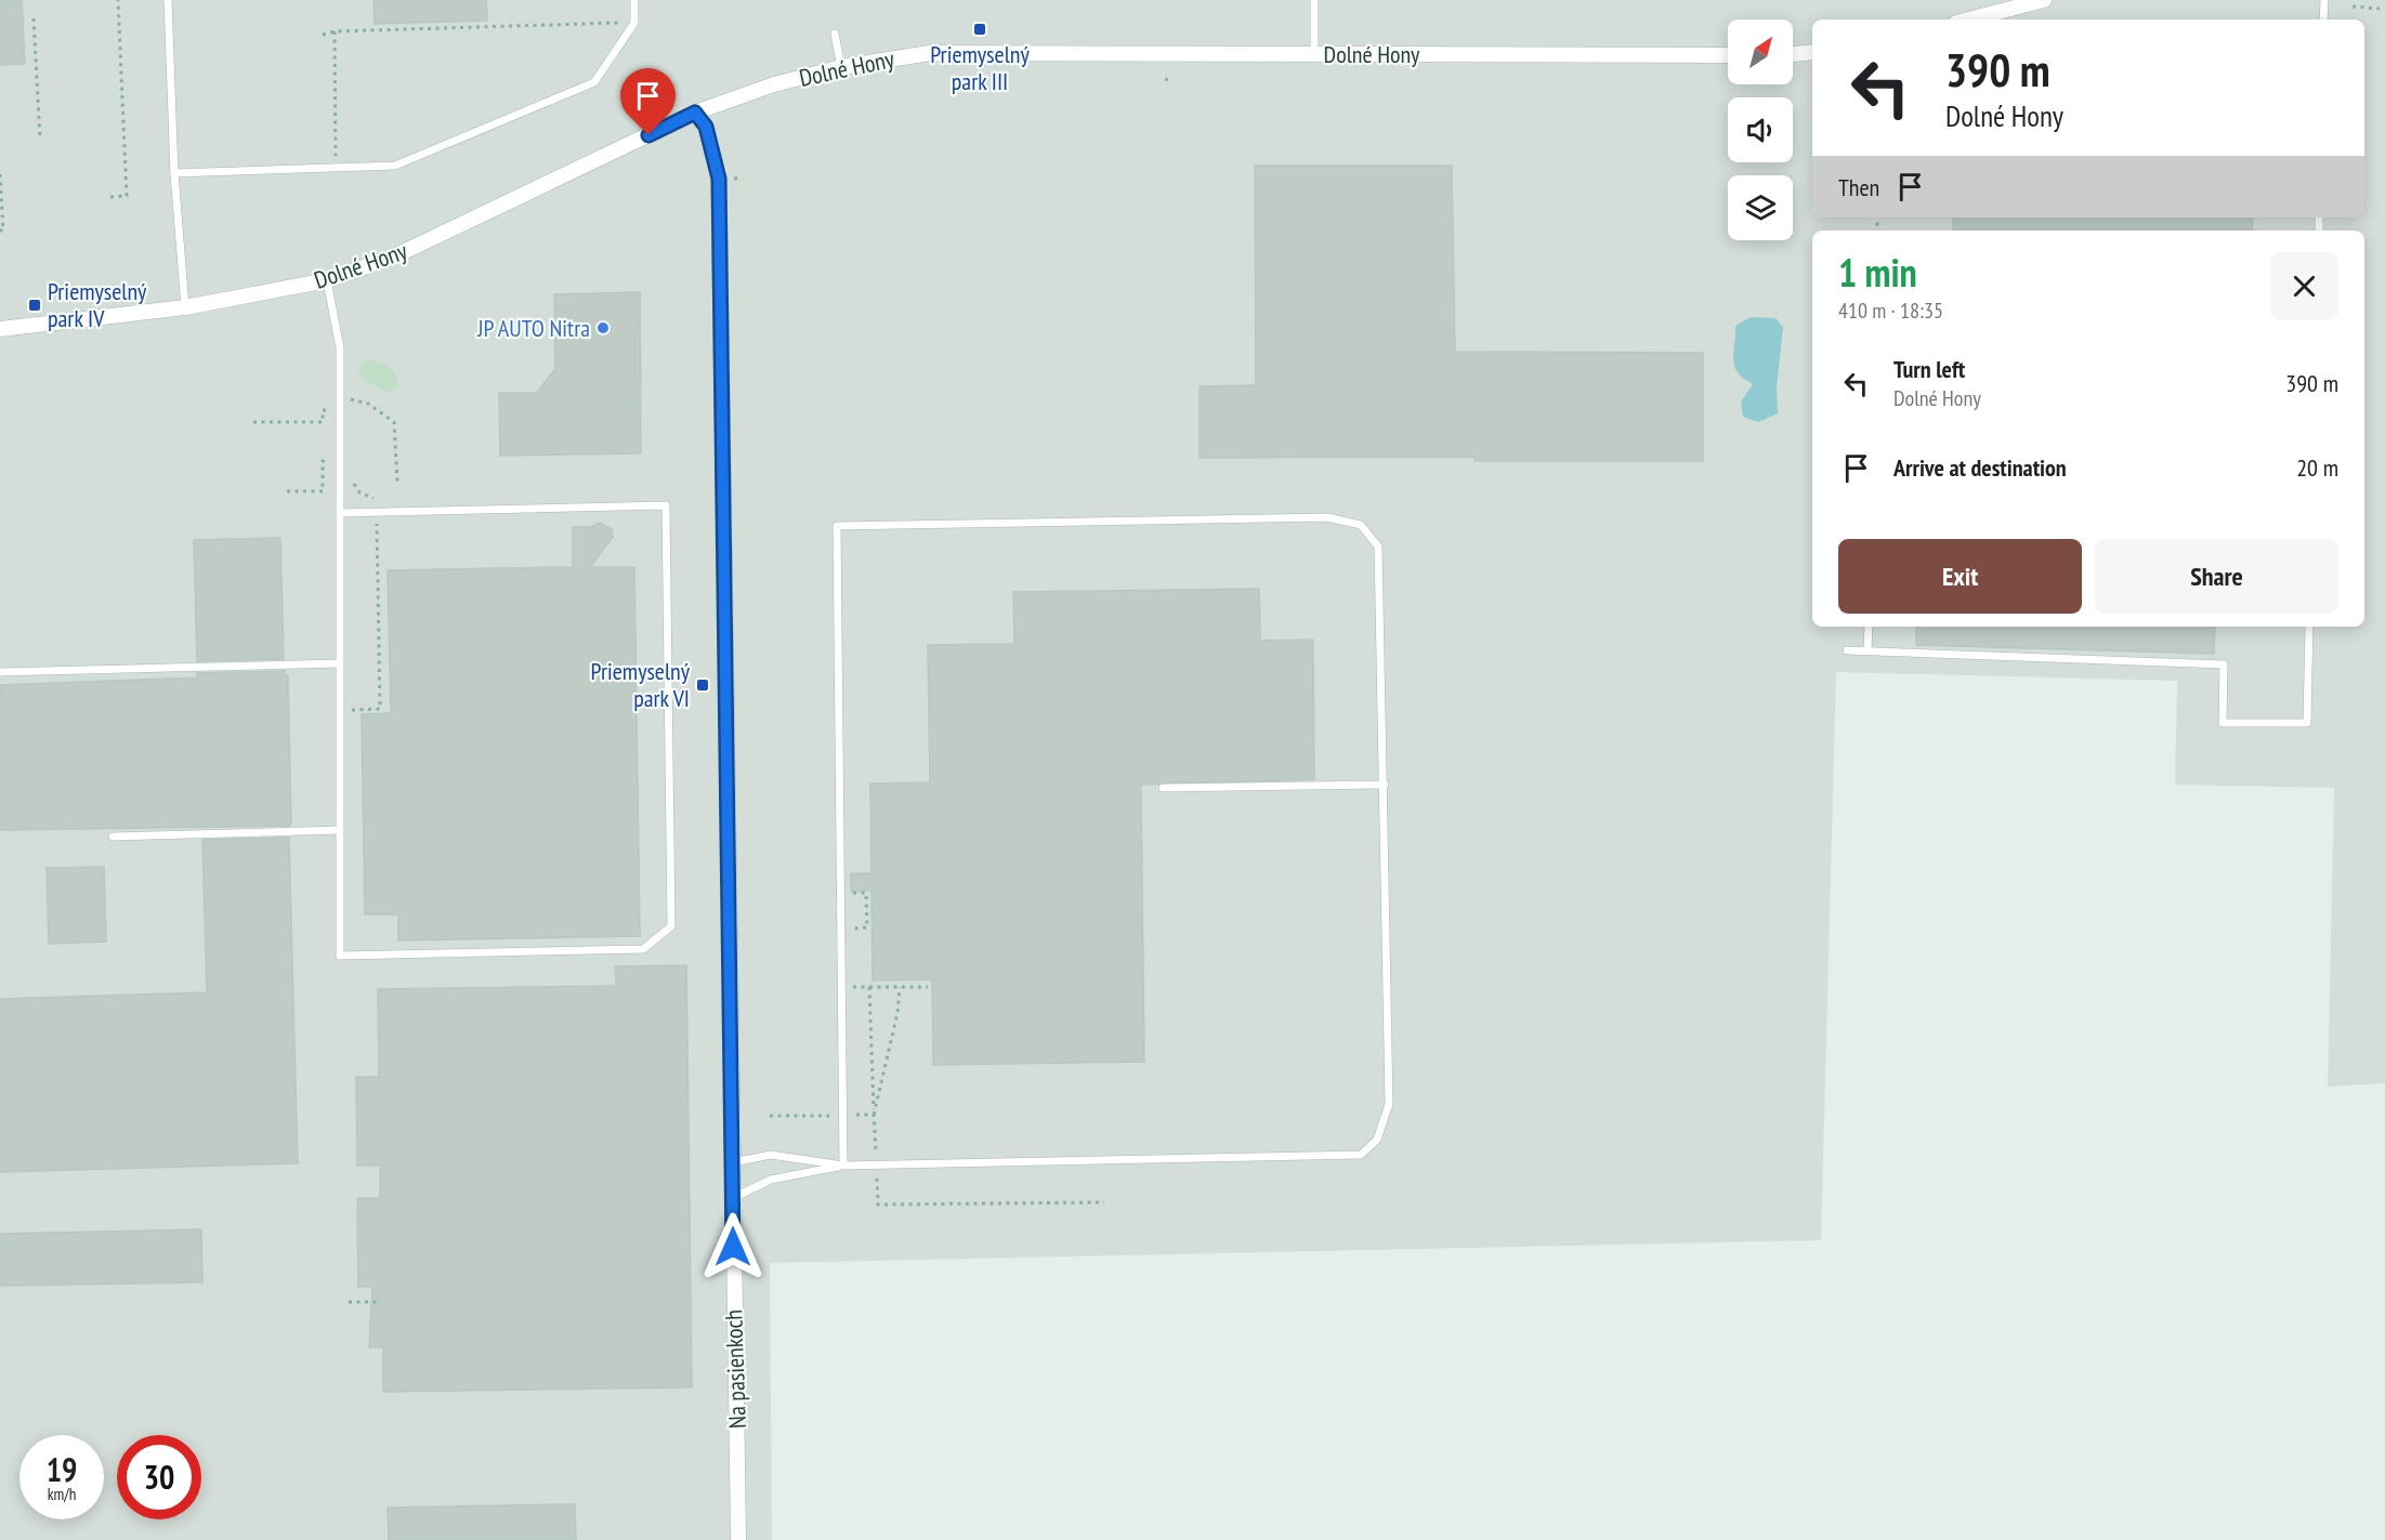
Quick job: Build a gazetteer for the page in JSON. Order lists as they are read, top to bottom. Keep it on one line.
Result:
{"streets":{"street":["Dolné Hony","Na pasienkoch"]},"crossings":[["Dolné Hony","Na pasienkoch"]],"places":{"transit":["Priemyselný park III","Priemyselný park IV","Priemyselný park VI"],"other":["JP AUTO Nitra"]},"north":"top right","page":{"turn":["390 m","Dolné Hony"],"then":"Then","heading":["1 min","410 m · 18:35"],"list":[{"name":"Turn left","note":"Dolné Hony","value":"390 m"},{"name":"Arrive at destination","value":"20 m"}],"buttons":["Exit","Share"],"speed":"19 km/h","limit":"30"}}
